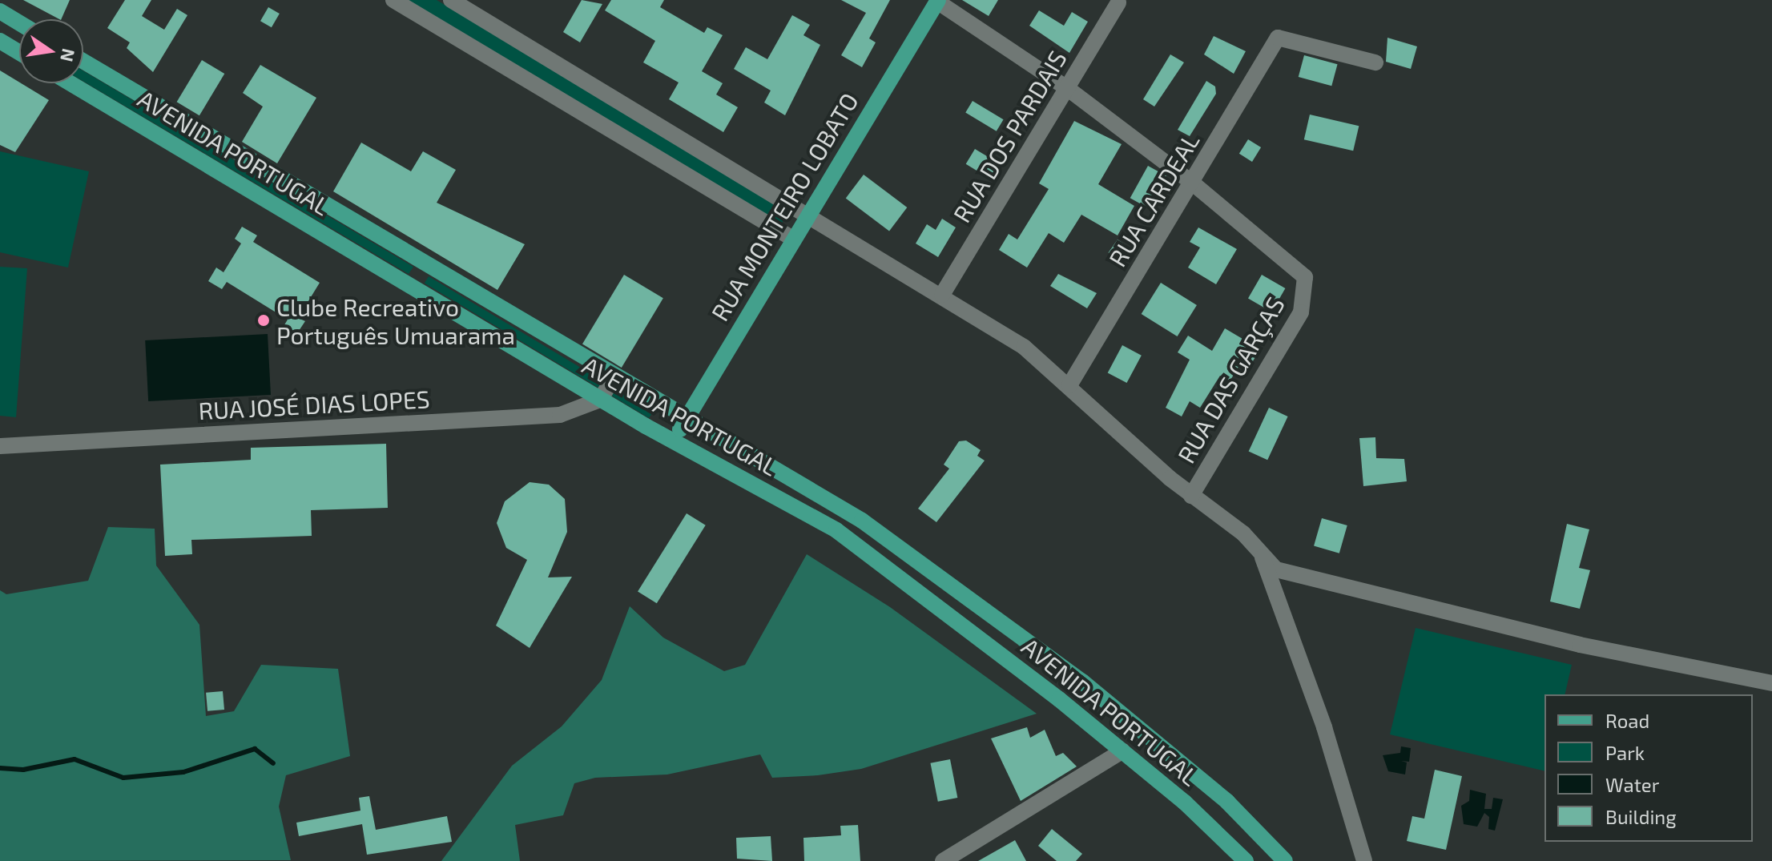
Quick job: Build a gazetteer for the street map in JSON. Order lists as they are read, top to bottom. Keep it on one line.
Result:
{"streets":{"main road":["AVENIDA PORTUGAL","RUA MONTEIRO LOBATO"],"street":["RUA DOS PARDAIS","RUA CARDEAL","RUA DAS GARÇAS","RUA JOSÉ DIAS LOPES"]},"crossings":[["RUA DOS PARDAIS","RUA DAS GARÇAS"],["AVENIDA PORTUGAL","RUA MONTEIRO LOBATO"],["AVENIDA PORTUGAL","RUA JOSÉ DIAS LOPES"],["RUA CARDEAL","RUA DAS GARÇAS"],["RUA MONTEIRO LOBATO","RUA DAS GARÇAS"]],"places":["Clube Recreativo Português Umuarama"],"legend":["Road","Park","Water","Building"],"north":"right"}
